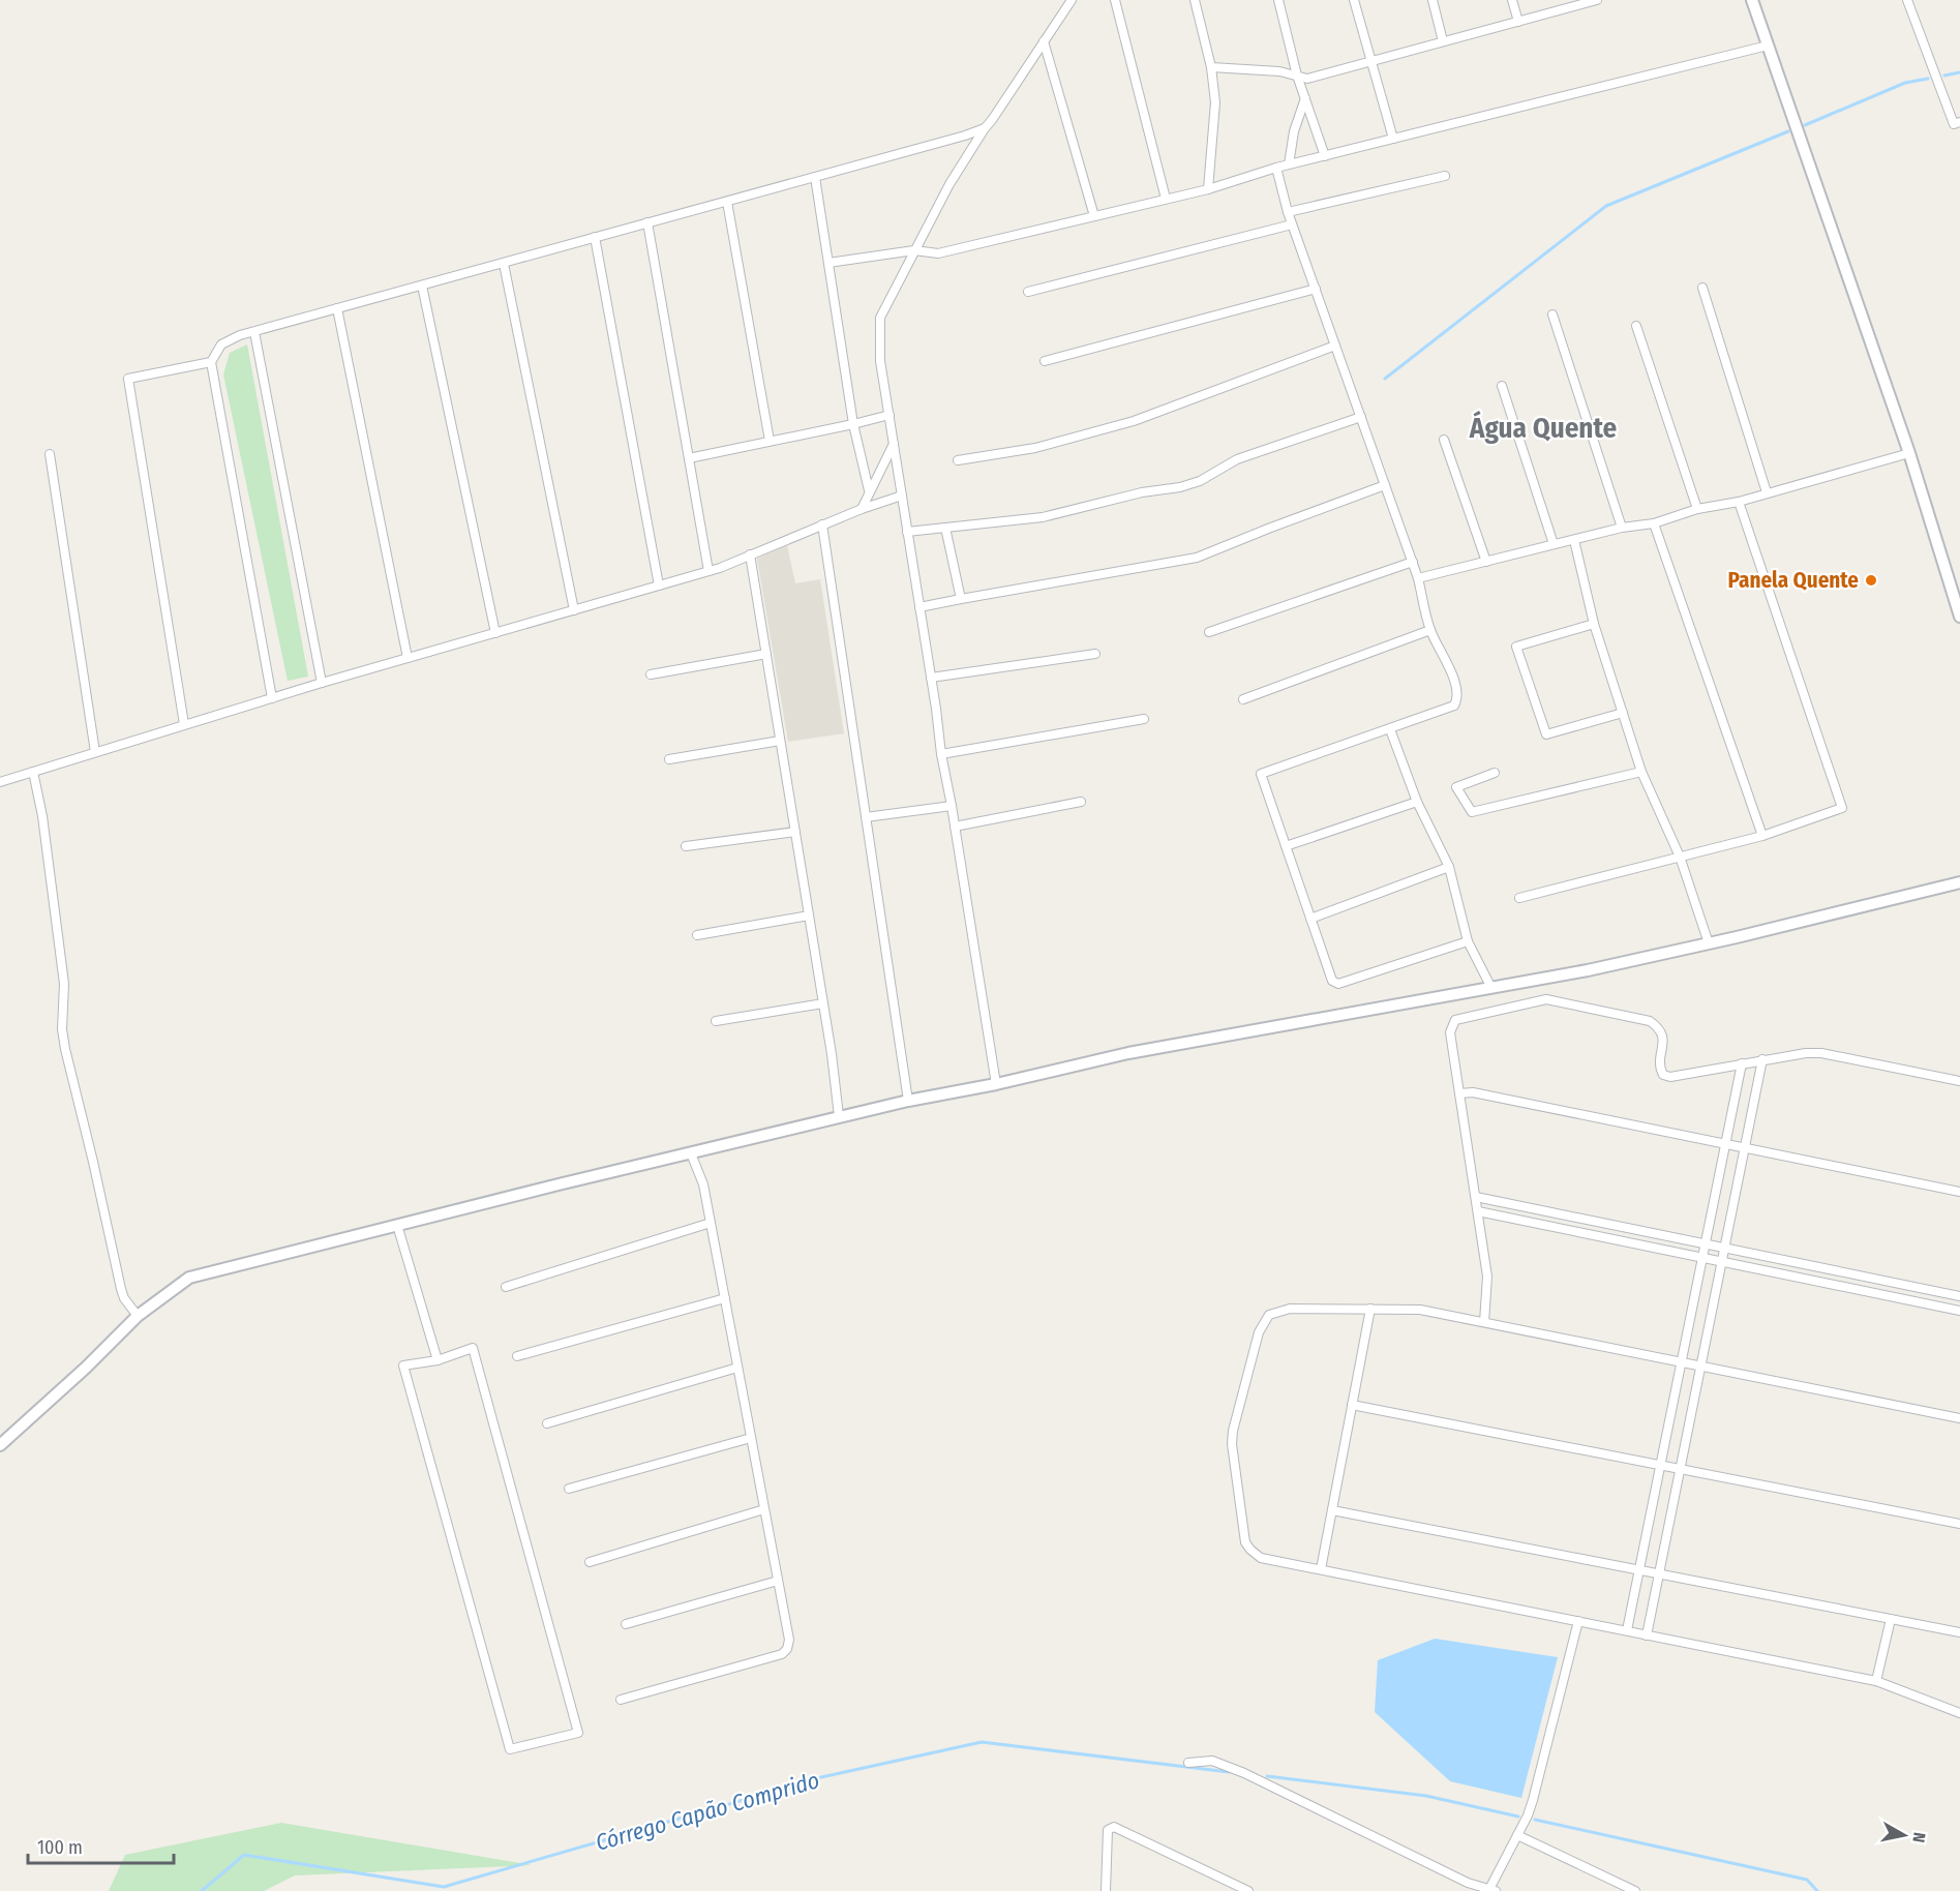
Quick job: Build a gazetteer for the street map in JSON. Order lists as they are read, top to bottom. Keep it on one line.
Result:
{"districts":["Água Quente"],"water":["Córrego Capão Comprido"],"places":["Panela Quente"],"scale_bar":"100 m","north":"right"}
